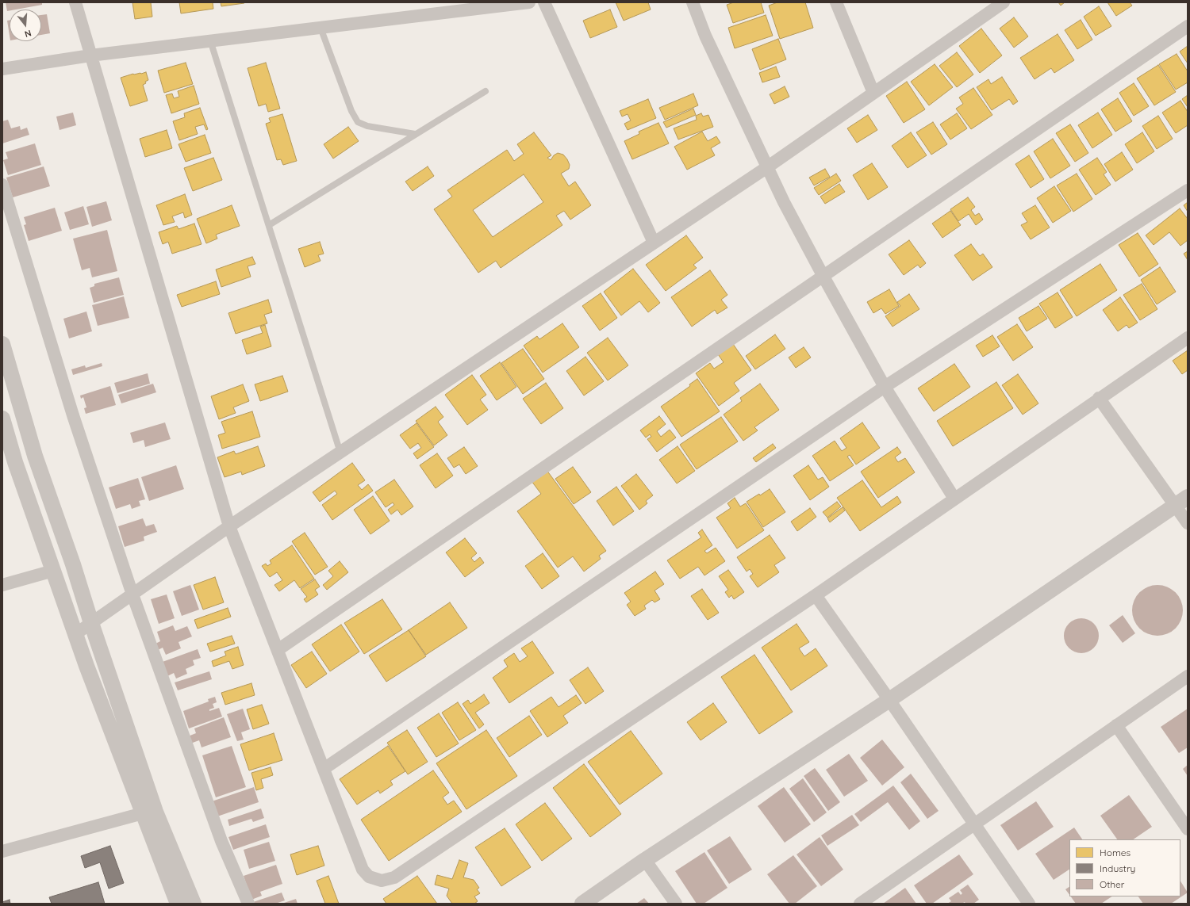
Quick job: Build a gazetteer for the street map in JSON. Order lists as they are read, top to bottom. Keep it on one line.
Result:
{"legend":["Homes","Industry","Other"],"north":"bottom"}
